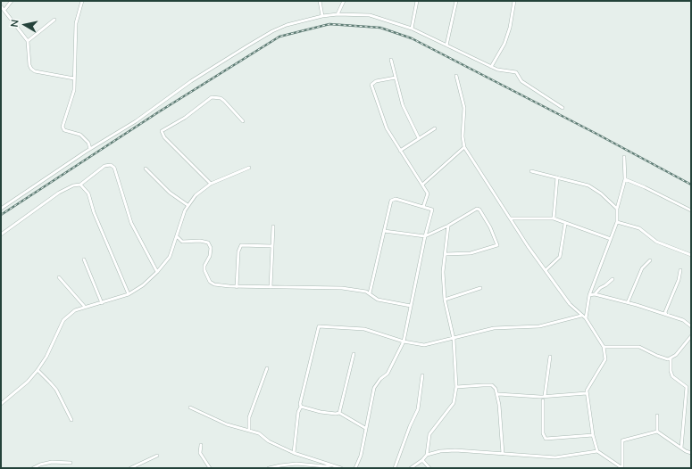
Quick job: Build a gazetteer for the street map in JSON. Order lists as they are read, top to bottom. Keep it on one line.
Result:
{"north":"left"}
